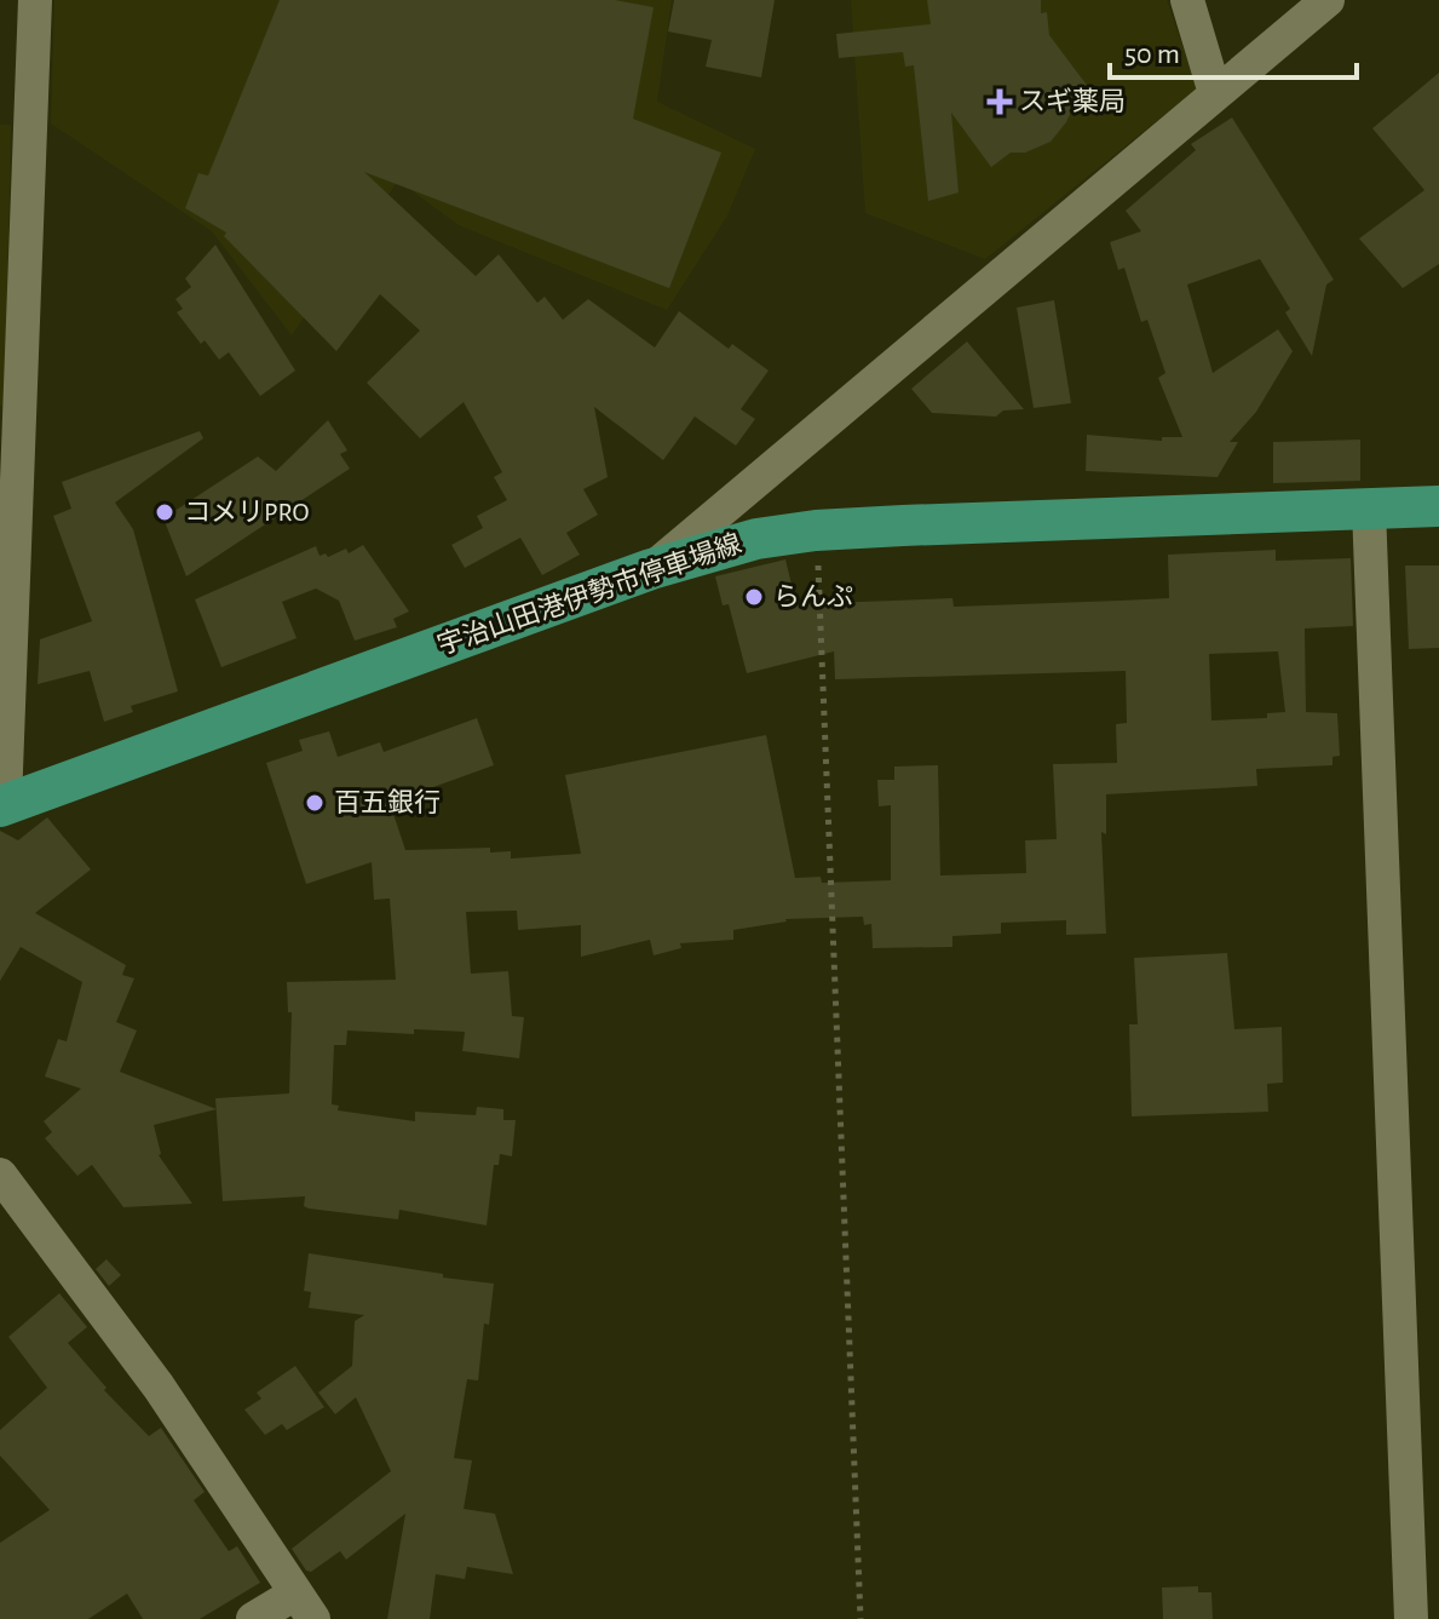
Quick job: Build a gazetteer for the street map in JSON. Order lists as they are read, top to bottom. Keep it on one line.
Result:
{"streets":{"main road":["宇治山田港伊勢市停車場線"]},"places":{"health":["スギ薬局"],"other":["コメリPRO","らんぷ","百五銀行"]},"scale_bar":"50 m"}
